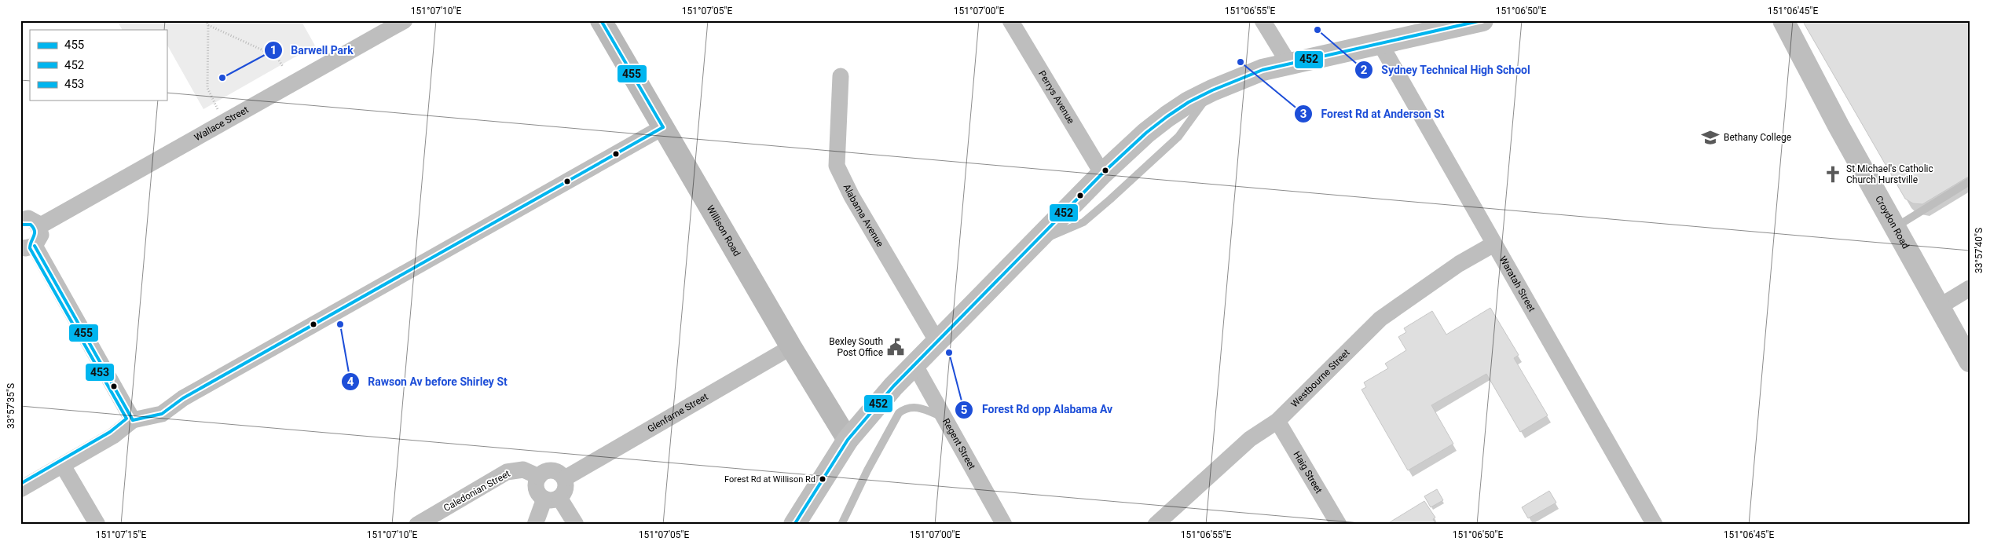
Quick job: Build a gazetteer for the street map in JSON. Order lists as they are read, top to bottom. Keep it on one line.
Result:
{"streets":{"main road":["Croydon Road","Willison Road"],"street":["Perrys Avenue","Wallace Street","Alabama Avenue","Waratah Street","Westbourne Street","Glenfarne Street","Regent Street","Haig Street","Caledonian Street"]},"crossings":[["Willison Road","Glenfarne Street"],["Waratah Street","Westbourne Street"],["Westbourne Street","Haig Street"],["Glenfarne Street","Caledonian Street"]],"places":{"other":["Sydney Technical High School","Forest Rd at Anderson St","Barwell Park","Rawson Av before Shirley St","Forest Rd opp Alabama Av","Forest Rd at Willison Rd"],"school or university":["Bethany College"],"church":["St Michael's Catholic Church Hurstville"],"public building":["Bexley South Post Office"]},"lines":["transit line 455","transit line 452","transit line 453"],"legend":["455","452","453"],"coordinates":["151°07'10\"E","151°07'05\"E","151°07'00\"E","151°06'55\"E","151°06'50\"E","151°06'45\"E","33°57'40\"S","33°57'35\"S","151°07'15\"E"]}
